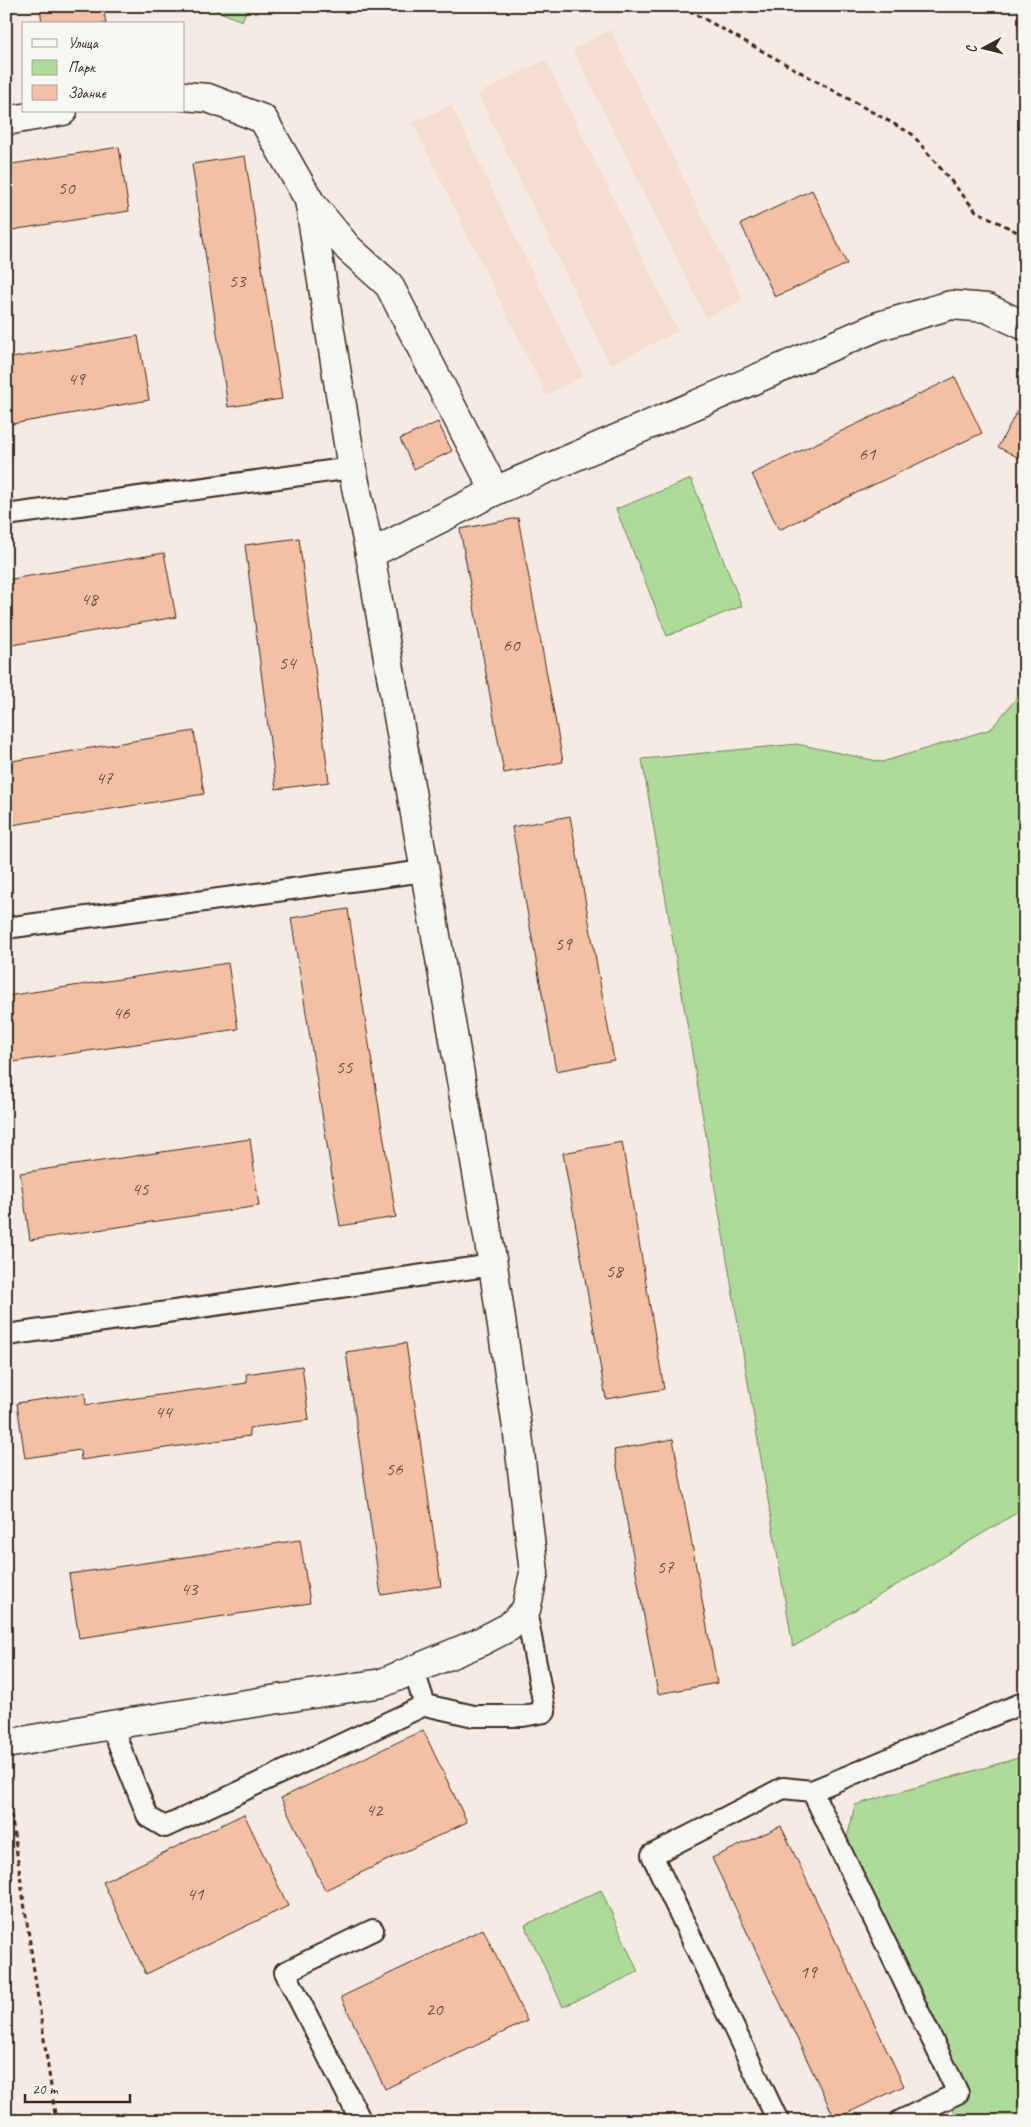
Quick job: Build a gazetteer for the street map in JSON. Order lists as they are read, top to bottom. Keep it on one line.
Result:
{"house_numbers":["50","53","49","61","48","60","54","47","59","46","55","45","58","44","56","57","43","42","41","19","20"],"legend":["Улица","Парк","Здание"],"scale_bar":"20 m","north":"left"}
